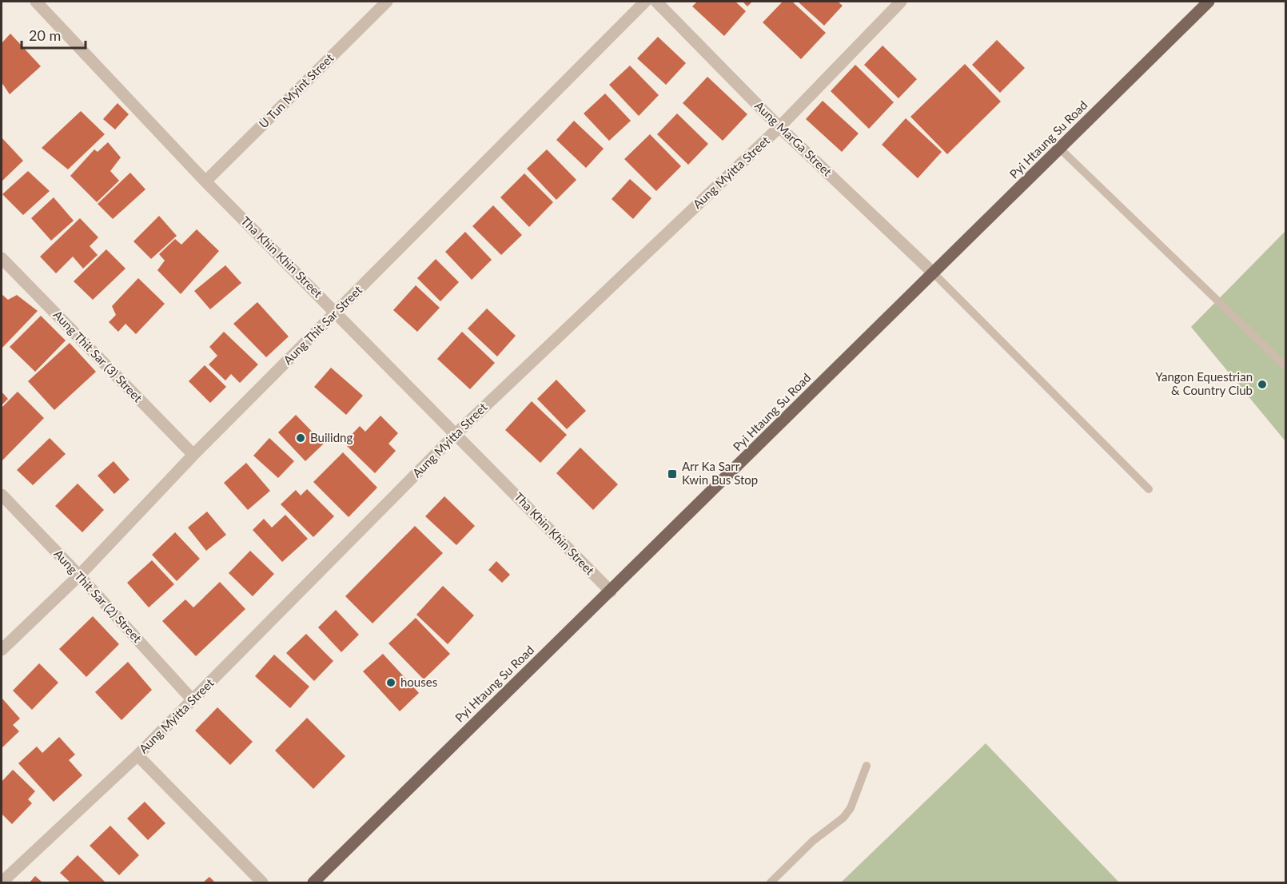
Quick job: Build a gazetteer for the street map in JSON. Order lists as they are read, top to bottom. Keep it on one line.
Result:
{"streets":{"main road":["Pyi Htaung Su Road"],"street":["U Tun Myint Street","Aung MarGa Street","Aung Myitta Street","Tha Khin Khin Street","Aung Thit Sar Street","Aung Thit Sar (3) Street","Aung Thit Sar (2) Street"]},"crossings":[["U Tun Myint Street","Tha Khin Khin Street"],["Aung MarGa Street","Pyi Htaung Su Road"],["Aung MarGa Street","Aung Myitta Street"],["Pyi Htaung Su Road","Tha Khin Khin Street"],["Aung Myitta Street","Tha Khin Khin Street"],["Aung Myitta Street","Aung Thit Sar (2) Street"],["Tha Khin Khin Street","Aung Thit Sar Street"],["Aung Thit Sar Street","Aung Thit Sar (3) Street"],["Aung Thit Sar Street","Aung Thit Sar (2) Street"]],"places":{"other":["Yangon Equestrian & Country Club","Builidng","houses"],"transit":["Arr Ka Sarr Kwin Bus Stop"]},"scale_bar":"20 m"}
